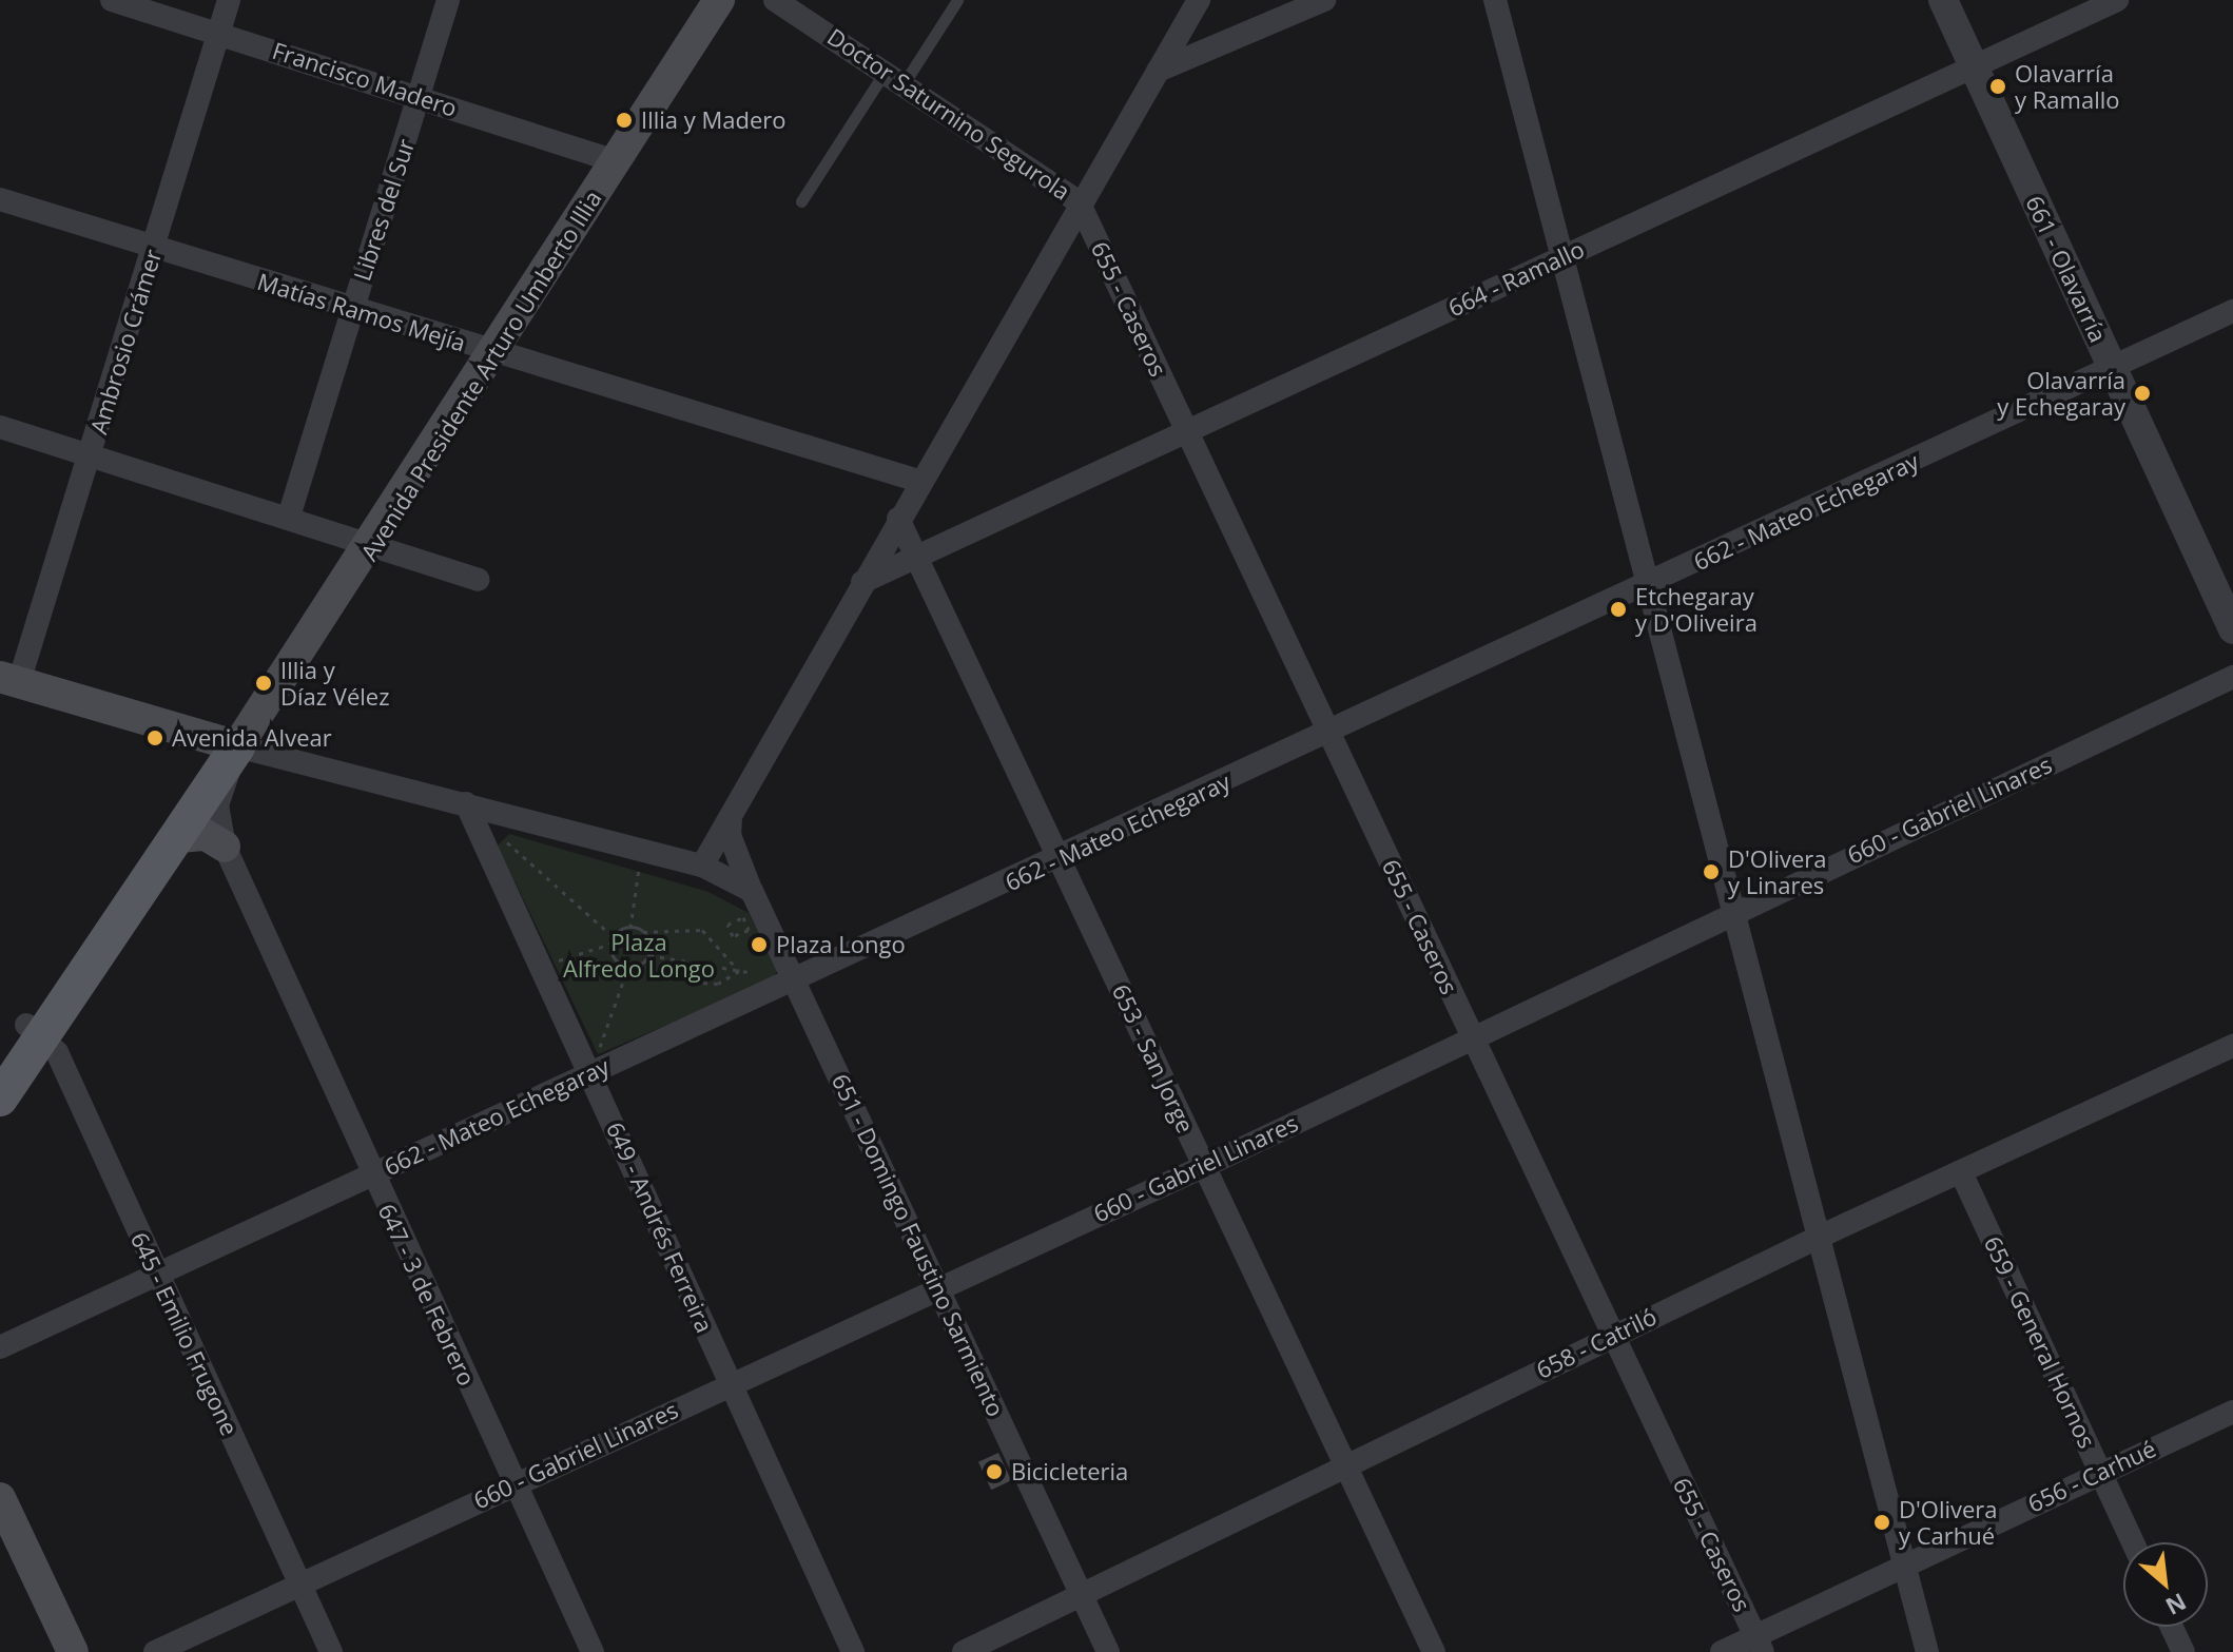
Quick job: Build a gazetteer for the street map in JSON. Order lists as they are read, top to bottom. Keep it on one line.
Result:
{"streets":{"main road":["Avenida Presidente Arturo Umberto Illia"],"street":["Francisco Madero","Doctor Saturnino Segurola","Libres del Sur","661 - Olavarría","664 - Ramallo","655 - Caseros","Matías Ramos Mejía","Ambrosio Crámer","662 - Mateo Echegaray","660 - Gabriel Linares","653 - San Jorge","649 - Andrés Ferreira","651 - Domingo Faustino Sarmiento","647 - 3 de Febrero","645 - Emilio Frugone","659 - General Hornos","658 - Catriló","656 - Carhué"]},"crossings":[["Francisco Madero","Libres del Sur"],["Francisco Madero","Ambrosio Crámer"],["Francisco Madero","Avenida Presidente Arturo Umberto Illia"],["Doctor Saturnino Segurola","655 - Caseros"],["Libres del Sur","Matías Ramos Mejía"],["661 - Olavarría","664 - Ramallo"],["661 - Olavarría","662 - Mateo Echegaray"],["664 - Ramallo","655 - Caseros"],["664 - Ramallo","653 - San Jorge"],["655 - Caseros","662 - Mateo Echegaray"],["655 - Caseros","660 - Gabriel Linares"],["655 - Caseros","658 - Catriló"],["655 - Caseros","656 - Carhué"],["Matías Ramos Mejía","Ambrosio Crámer"],["Matías Ramos Mejía","Avenida Presidente Arturo Umberto Illia"],["Avenida Presidente Arturo Umberto Illia","647 - 3 de Febrero"],["662 - Mateo Echegaray","653 - San Jorge"],["662 - Mateo Echegaray","649 - Andrés Ferreira"],["662 - Mateo Echegaray","651 - Domingo Faustino Sarmiento"],["662 - Mateo Echegaray","647 - 3 de Febrero"],["662 - Mateo Echegaray","645 - Emilio Frugone"],["660 - Gabriel Linares","653 - San Jorge"],["660 - Gabriel Linares","649 - Andrés Ferreira"],["660 - Gabriel Linares","651 - Domingo Faustino Sarmiento"],["660 - Gabriel Linares","647 - 3 de Febrero"],["660 - Gabriel Linares","645 - Emilio Frugone"],["653 - San Jorge","658 - Catriló"],["651 - Domingo Faustino Sarmiento","658 - Catriló"],["659 - General Hornos","658 - Catriló"],["659 - General Hornos","656 - Carhué"]],"parks":["Plaza Alfredo Longo"],"places":["Olavarría y Ramallo","Illia y Madero","Olavarría y Echegaray","Etchegaray y D'Oliveira","Illia y Díaz Vélez","Avenida Alvear","D'Olivera y Linares","Plaza Longo","Bicicleteria","D'Olivera y Carhué"],"north":"bottom right"}
